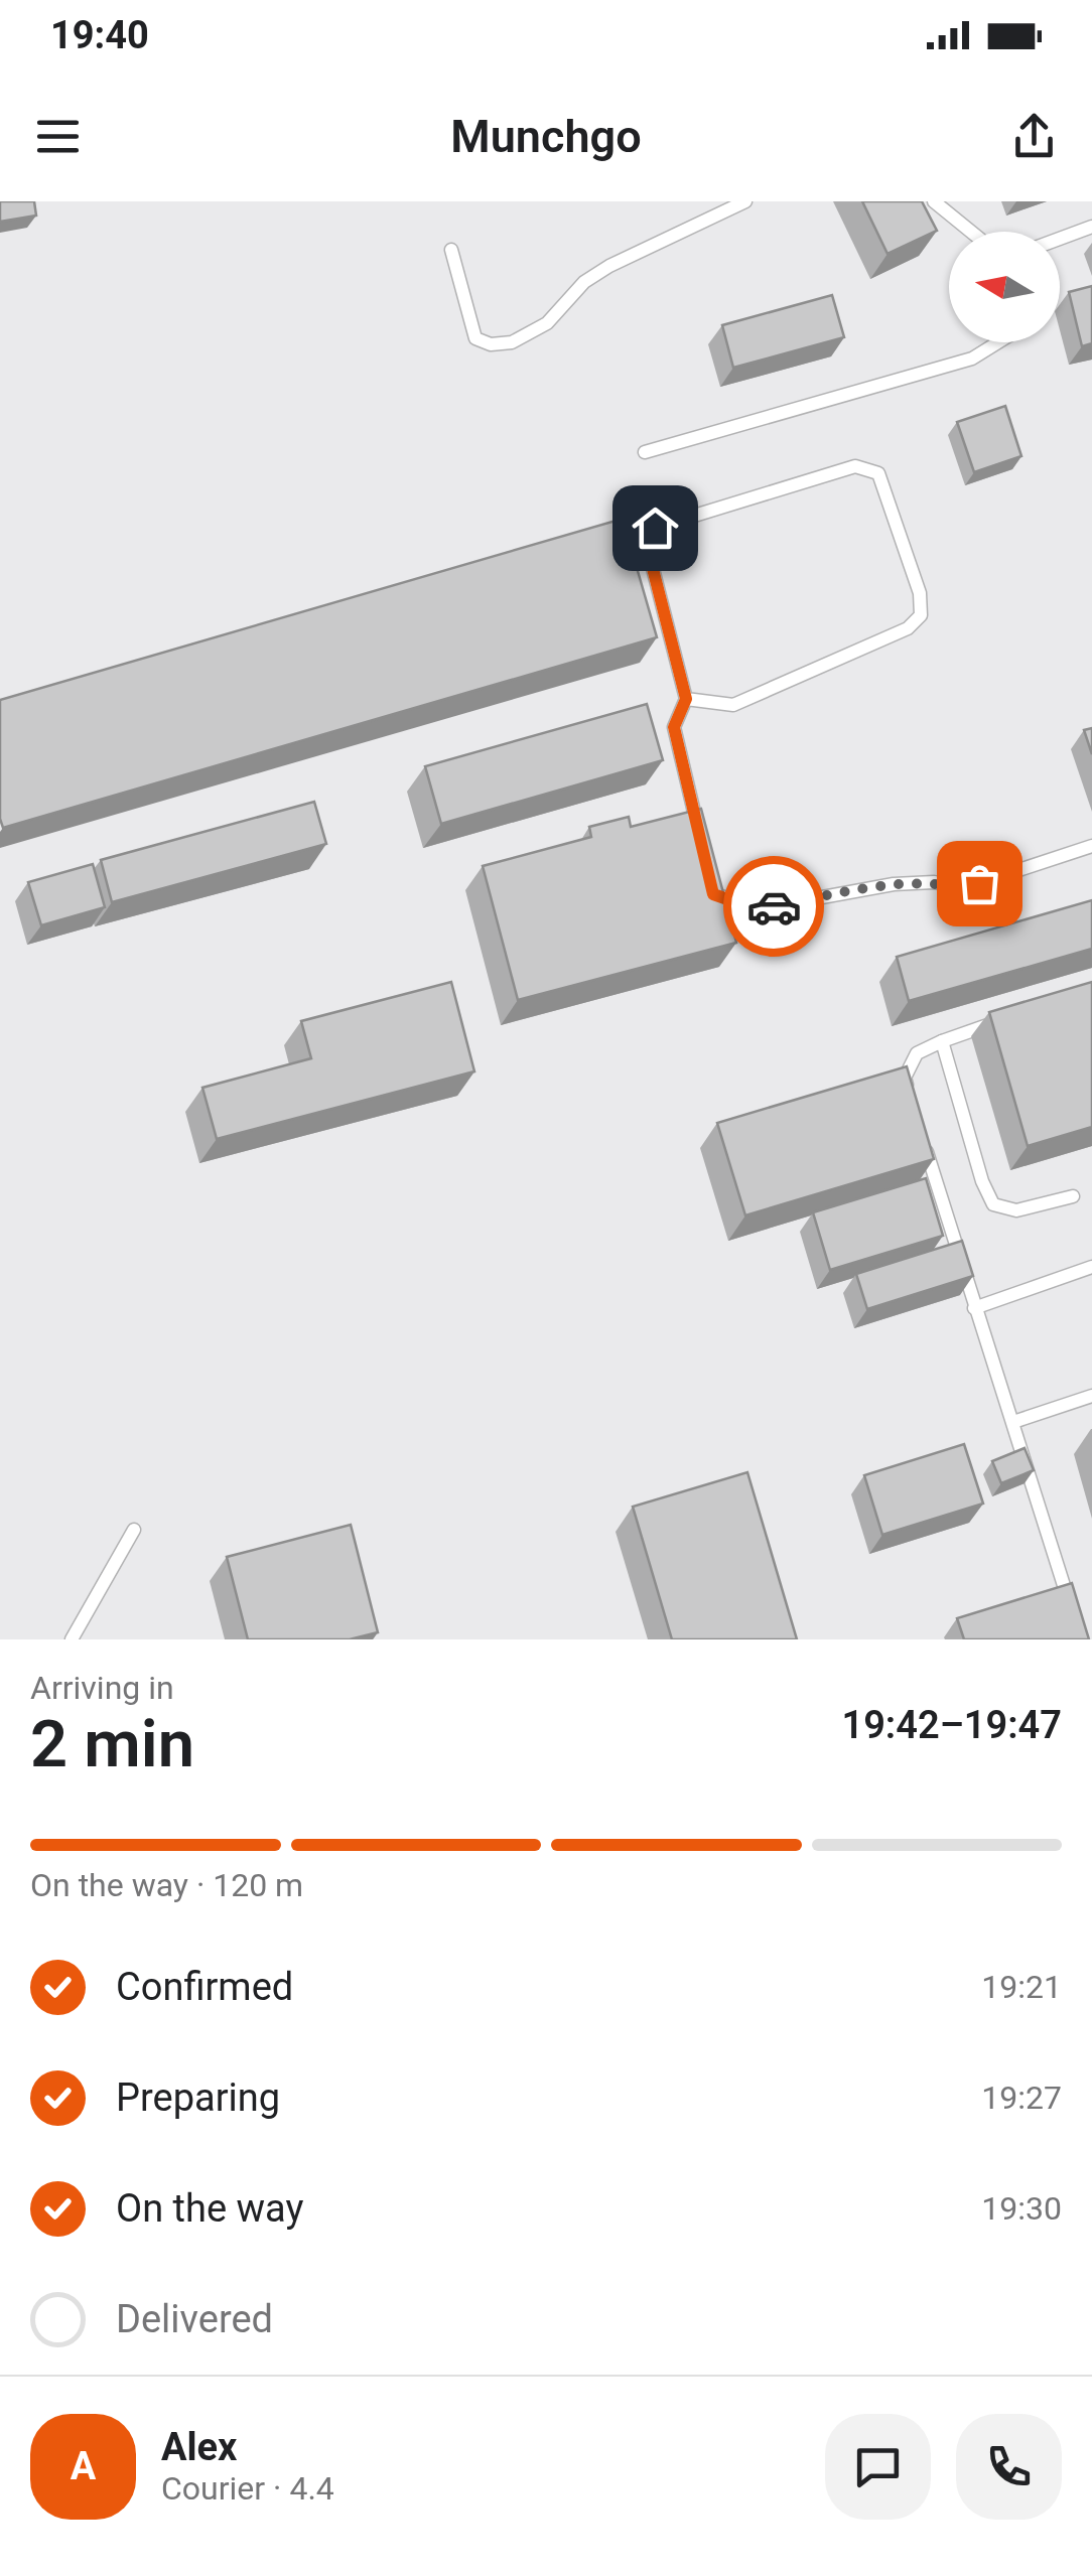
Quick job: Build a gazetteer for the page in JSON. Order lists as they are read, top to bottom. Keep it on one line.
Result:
{"north":"left","page":{"status":"19:40","header":"Munchgo","heading":["2 min","Arriving in","19:42–19:47"],"panel":["Alex","Courier · 4.4"],"bar":"On the way · 120 m","list":[["Confirmed","19:21"],["Preparing","19:27"],["On the way","19:30"],"Delivered"],"round":"A"}}
